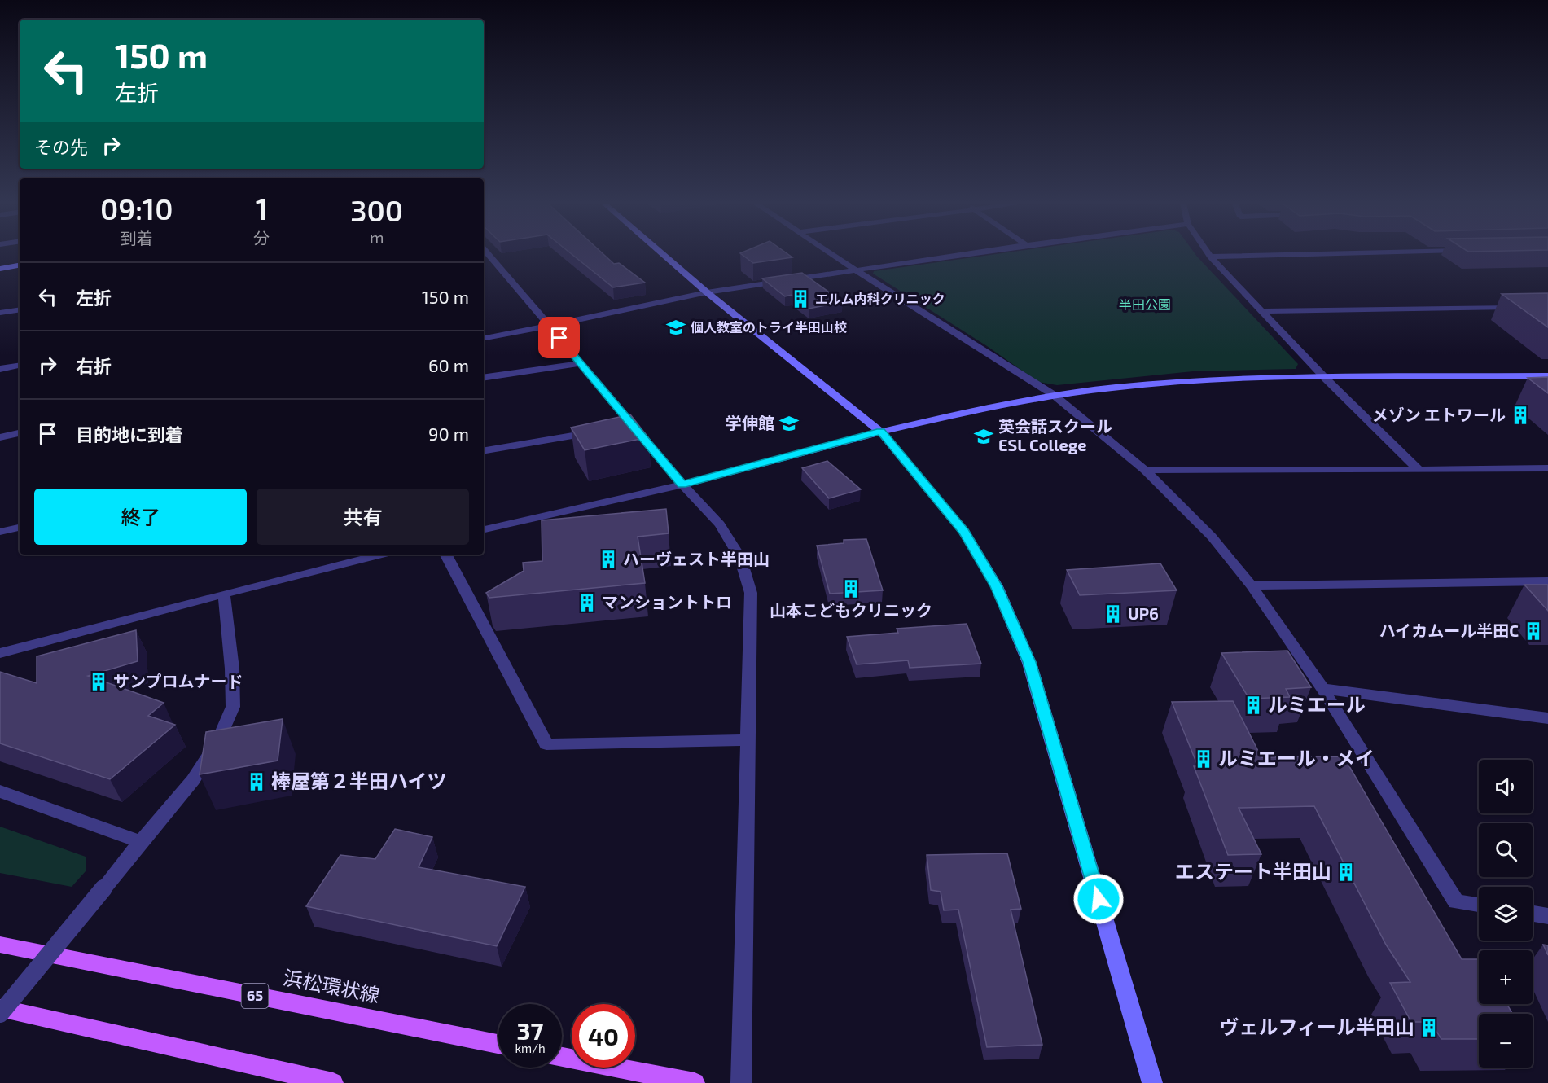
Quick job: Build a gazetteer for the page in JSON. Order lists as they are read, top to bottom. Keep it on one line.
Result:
{"streets":{"main road":["浜松環状線","65"]},"parks":["半田公園"],"places":{"building":["エルム内科クリニック","メゾン エトワール","ハーヴェスト半田山","山本こどもクリニック","マンショントトロ","UP6","ハイカムール半田C","サンプロムナード","ルミエール","ルミエール・メイ","棒屋第２半田ハイツ","エステート半田山","ヴェルフィール半田山"],"school or university":["個人教室のトライ半田山校","学伸館","英会話スクール ESL College"]},"page":{"turn":["150 m","左折"],"then":"その先","eta":["09:10","到着","1","分","300","m"],"list":[{"name":"左折","value":"150 m"},{"name":"右折","value":"60 m"},{"name":"目的地に到着","value":"90 m"}],"buttons":["終了","共有"],"map_buttons":["+","−"],"speed":"37 km/h","limit":"40"}}
